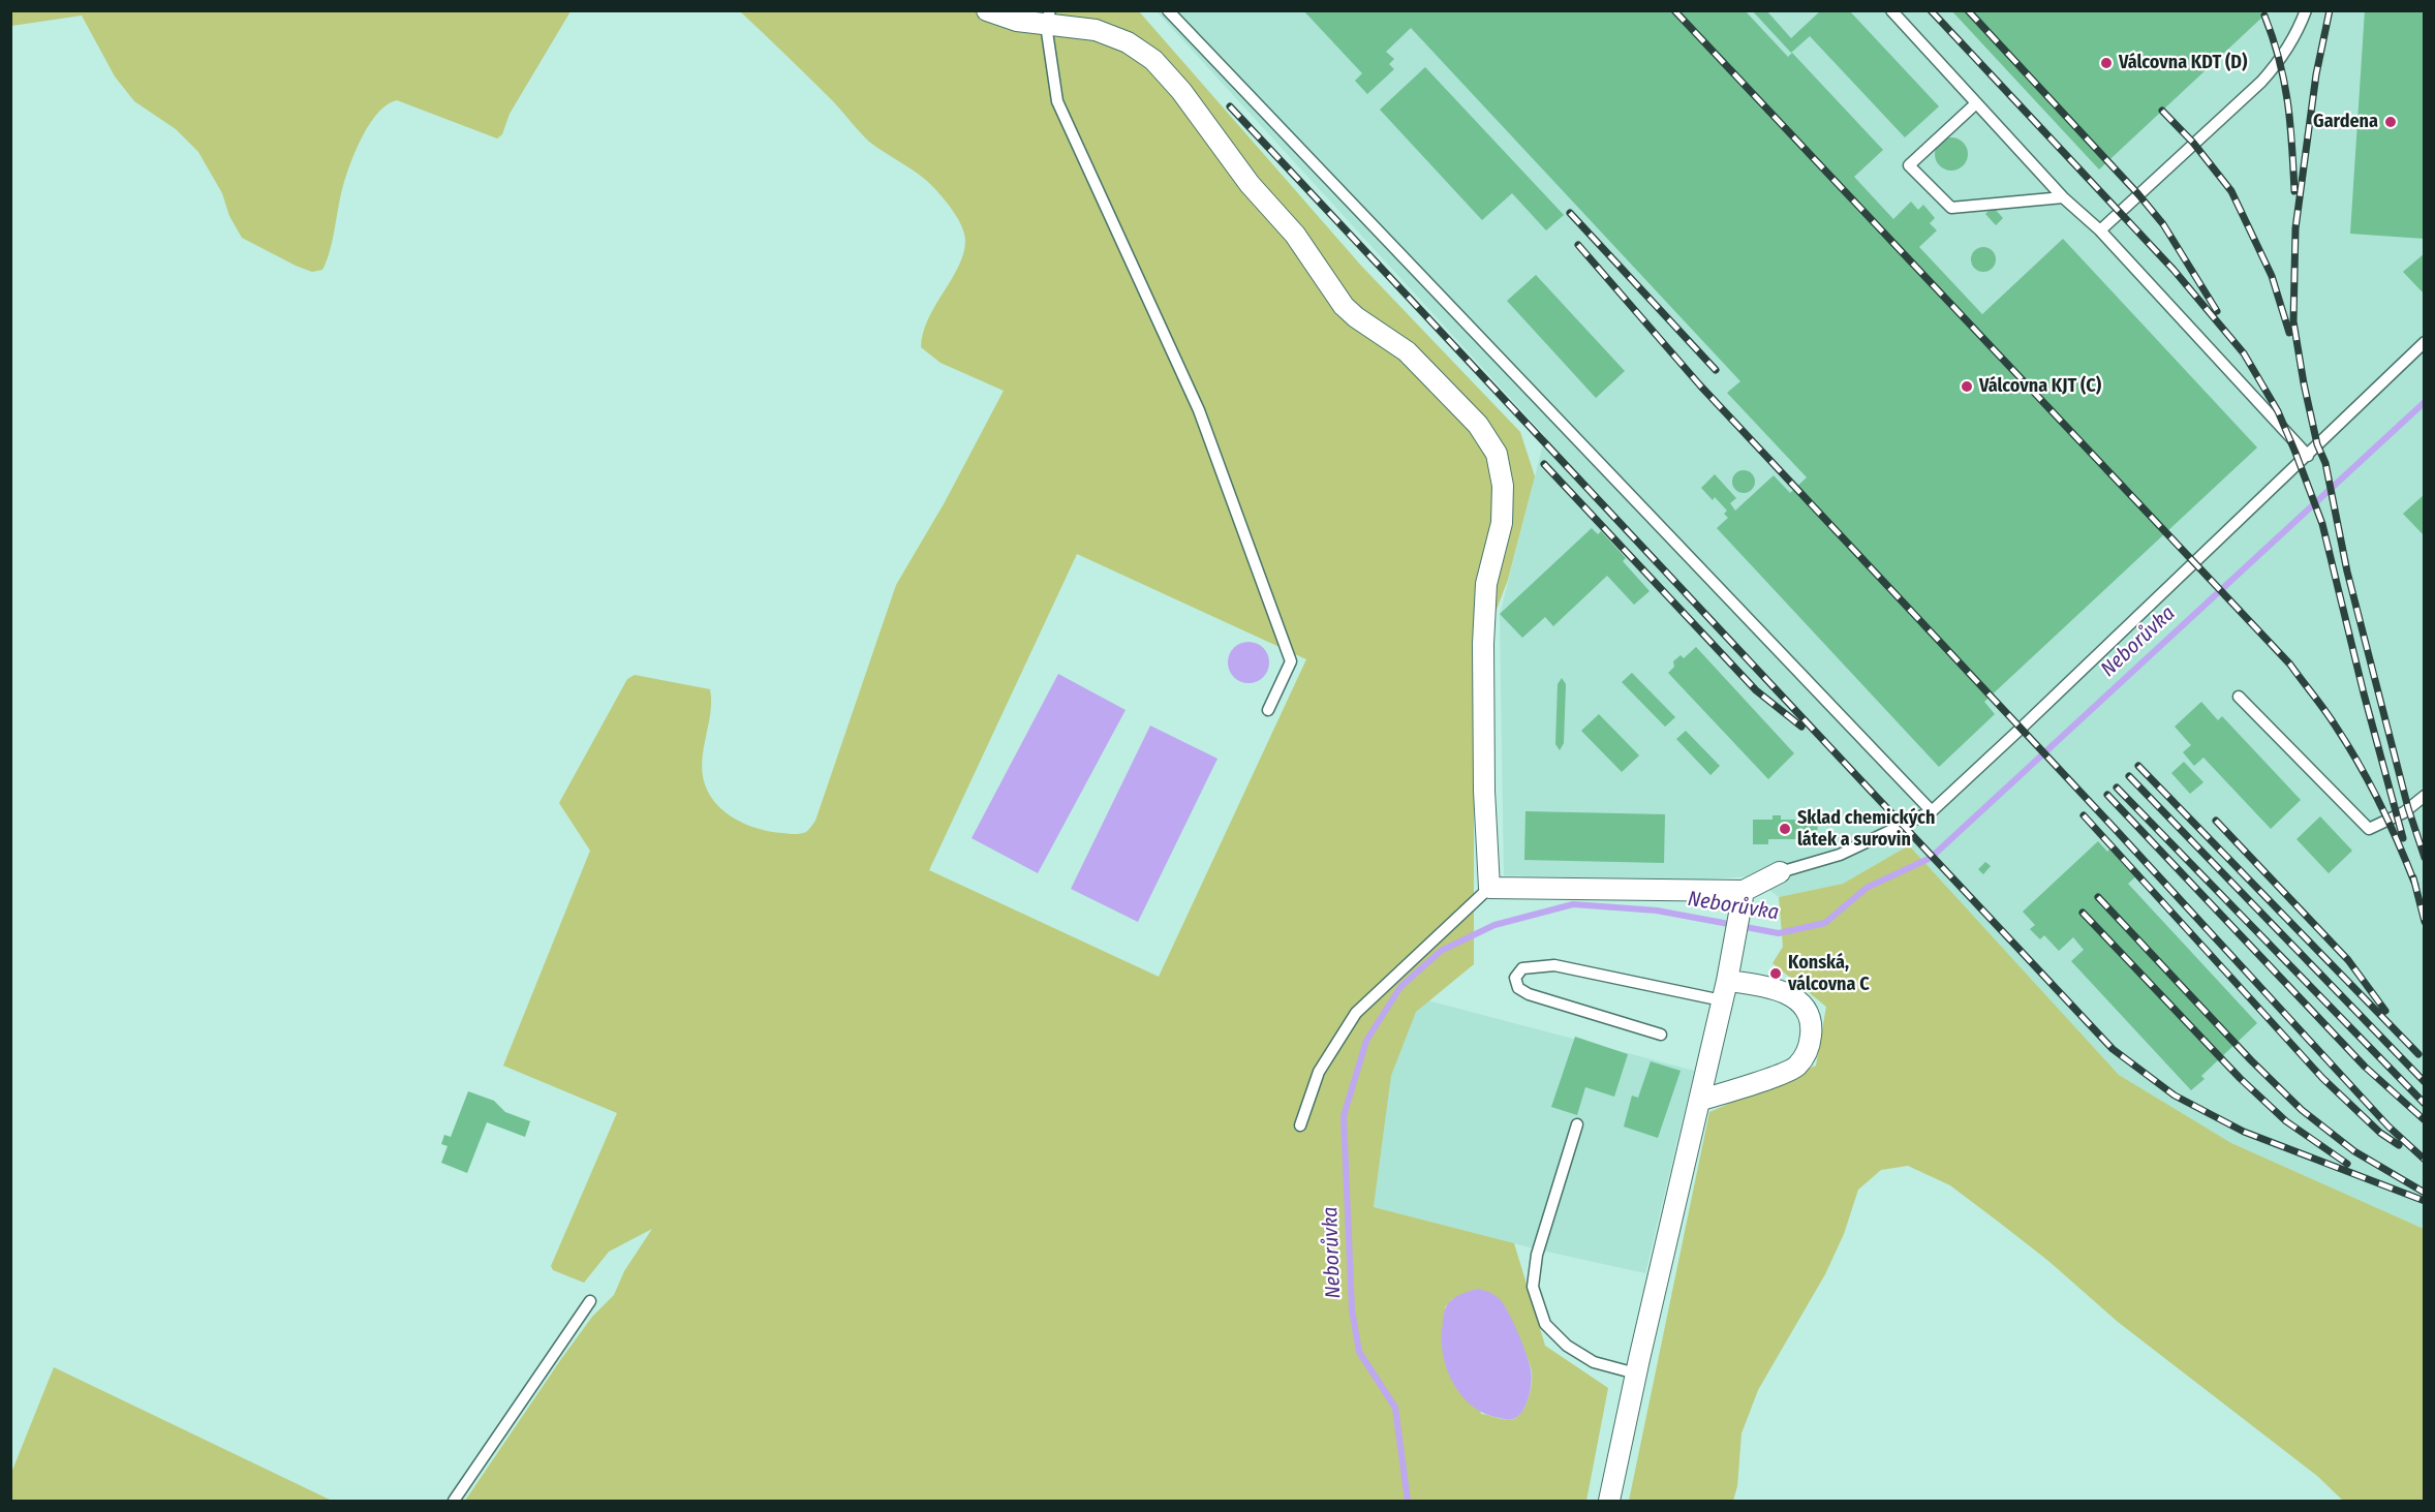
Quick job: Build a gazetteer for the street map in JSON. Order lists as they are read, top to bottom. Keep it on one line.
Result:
{"water":["Neborůvka"],"places":["Válcovna KDT (D)","Gardena","Válcovna KJT (C)","Sklad chemických látek a surovin","Konská, válcovna C"]}
